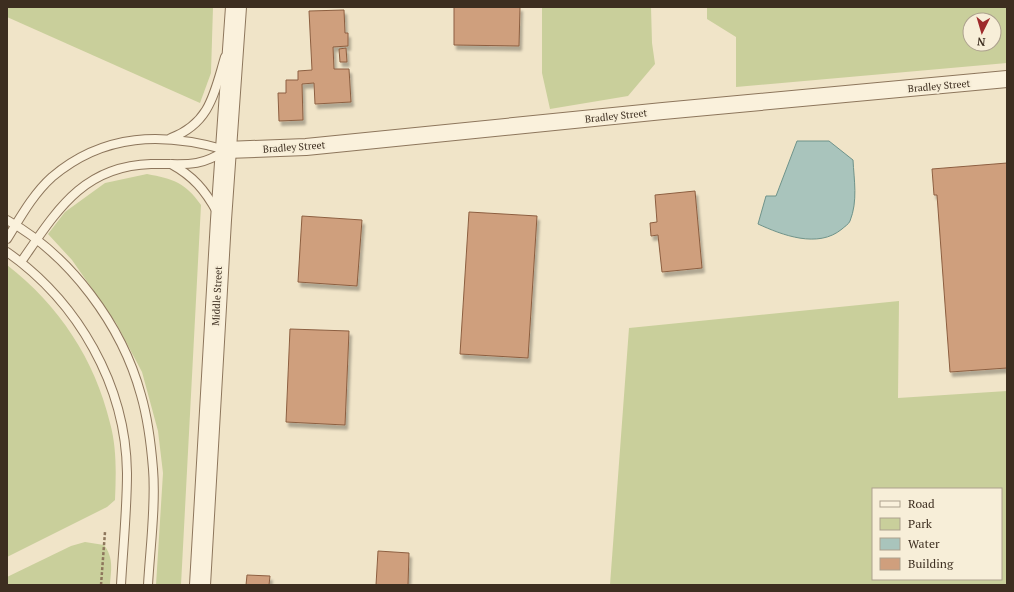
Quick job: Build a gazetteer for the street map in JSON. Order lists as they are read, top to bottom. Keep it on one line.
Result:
{"streets":{"street":["Bradley Street","Middle Street"]},"crossings":[["Bradley Street","Middle Street"]],"legend":["Road","Park","Water","Building"],"north":"bottom"}
